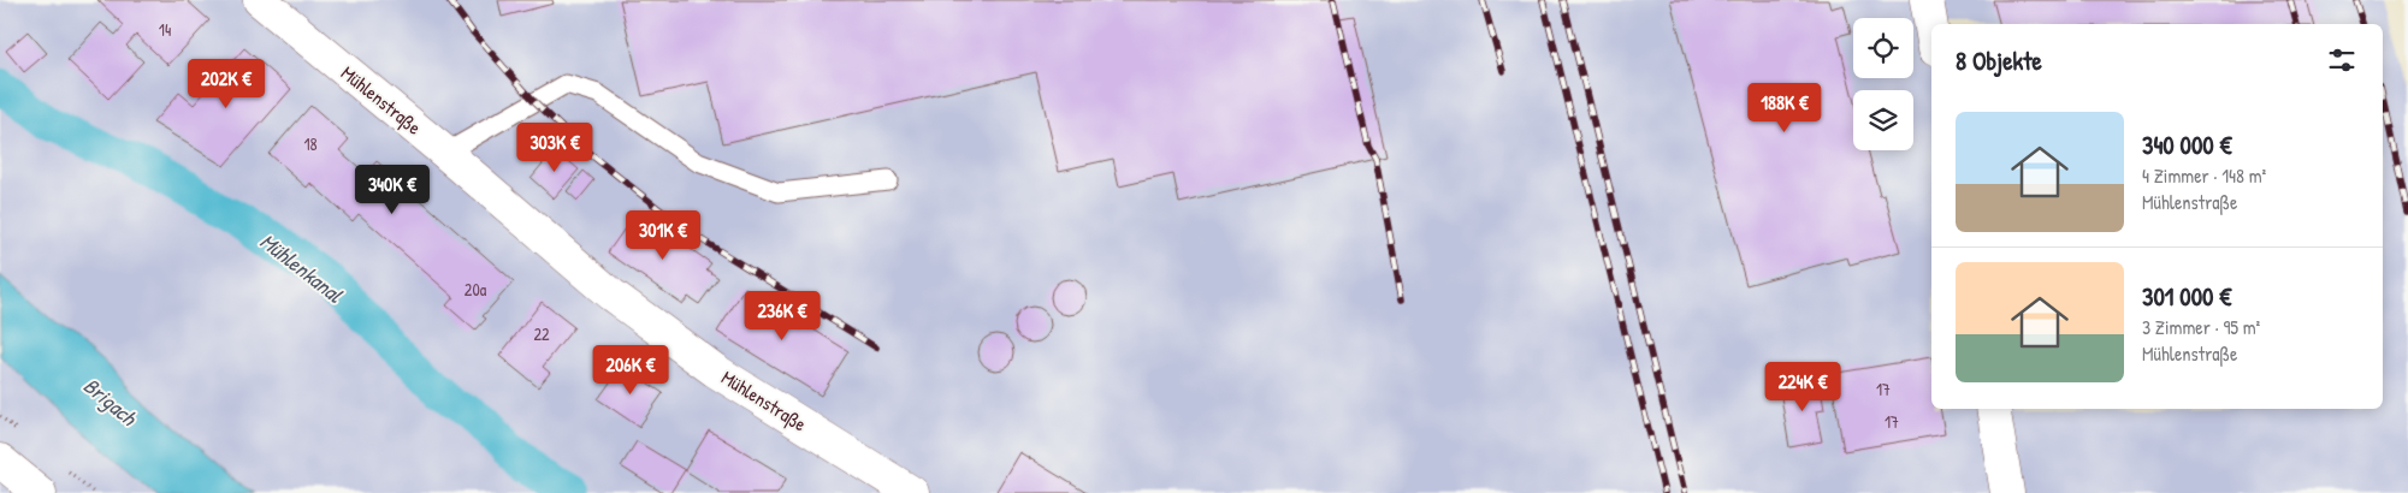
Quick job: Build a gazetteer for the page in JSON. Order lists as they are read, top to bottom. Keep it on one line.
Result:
{"streets":{"street":["Mühlenstraße"]},"water":["Mühlenkanal","Brigach"],"house_numbers":["14","18","20a","22","17","17"],"page":{"heading":"8 Objekte","price":["202K €","188K €","303K €","340K €","301K €","236K €","206K €","224K €"],"list":[{"name":"340 000 €","note":"4 Zimmer · 148 m² · Mühlenstraße"},{"name":"301 000 €","note":"3 Zimmer · 95 m² · Mühlenstraße"}]}}
